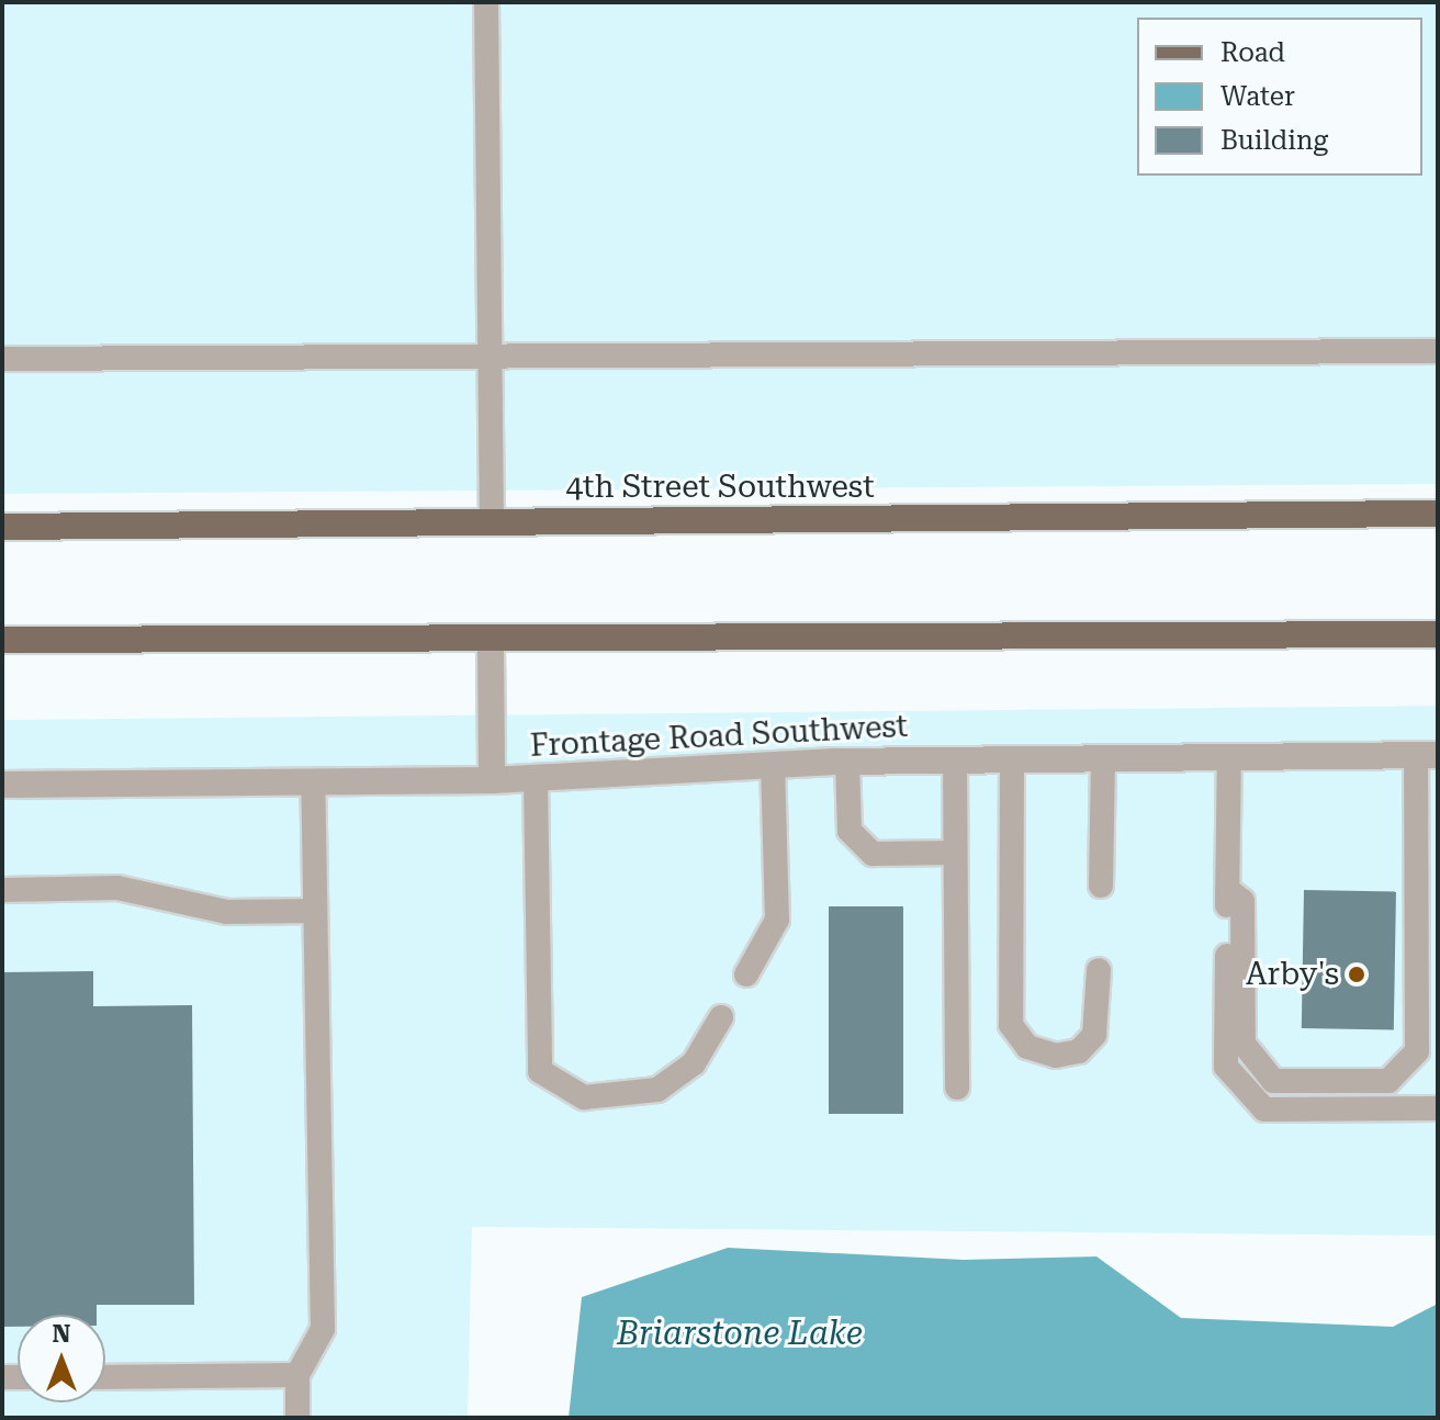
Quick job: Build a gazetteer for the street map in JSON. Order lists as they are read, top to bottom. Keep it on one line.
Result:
{"streets":{"main road":["4th Street Southwest"],"street":["Frontage Road Southwest"]},"water":["Briarstone Lake"],"places":["Arby's"],"legend":["Road","Water","Building"],"north":"top"}
